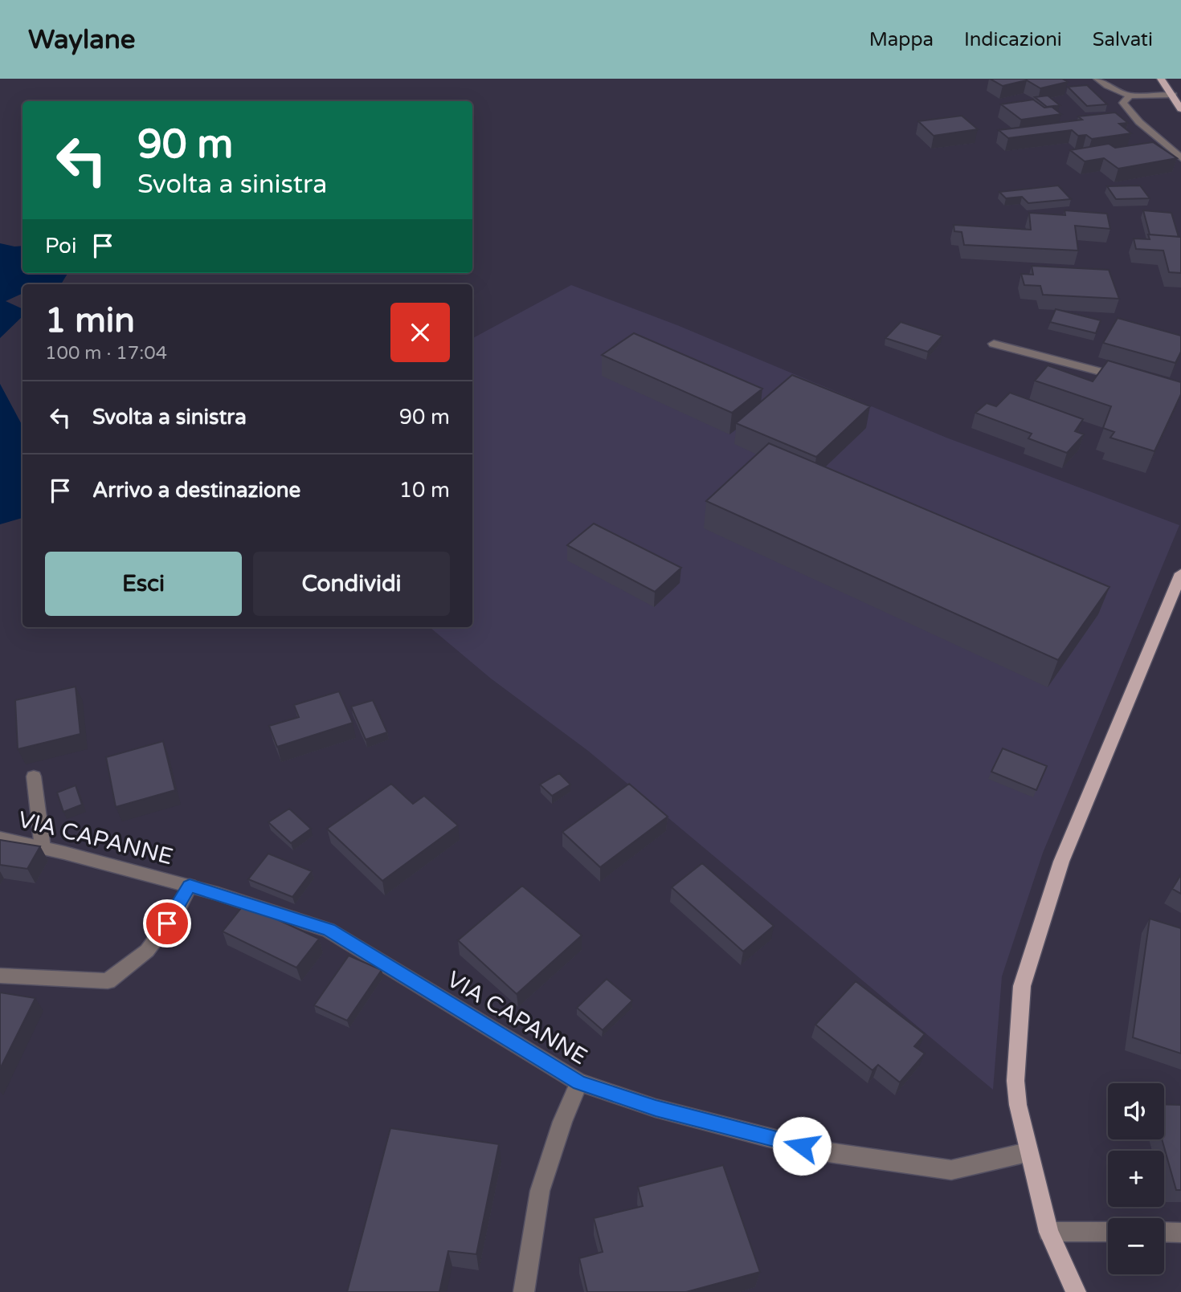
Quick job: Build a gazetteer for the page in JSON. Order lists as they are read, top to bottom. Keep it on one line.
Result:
{"streets":{"street":["VIA CAPANNE"]},"page":{"header":"Waylane","nav":["Mappa","Indicazioni","Salvati"],"turn":["90 m","Svolta a sinistra"],"then":"Poi","heading":["1 min","100 m · 17:04"],"list":[{"name":"Svolta a sinistra","value":"90 m"},{"name":"Arrivo a destinazione","value":"10 m"}],"buttons":["Esci","Condividi"],"map_buttons":["+","−"]}}
